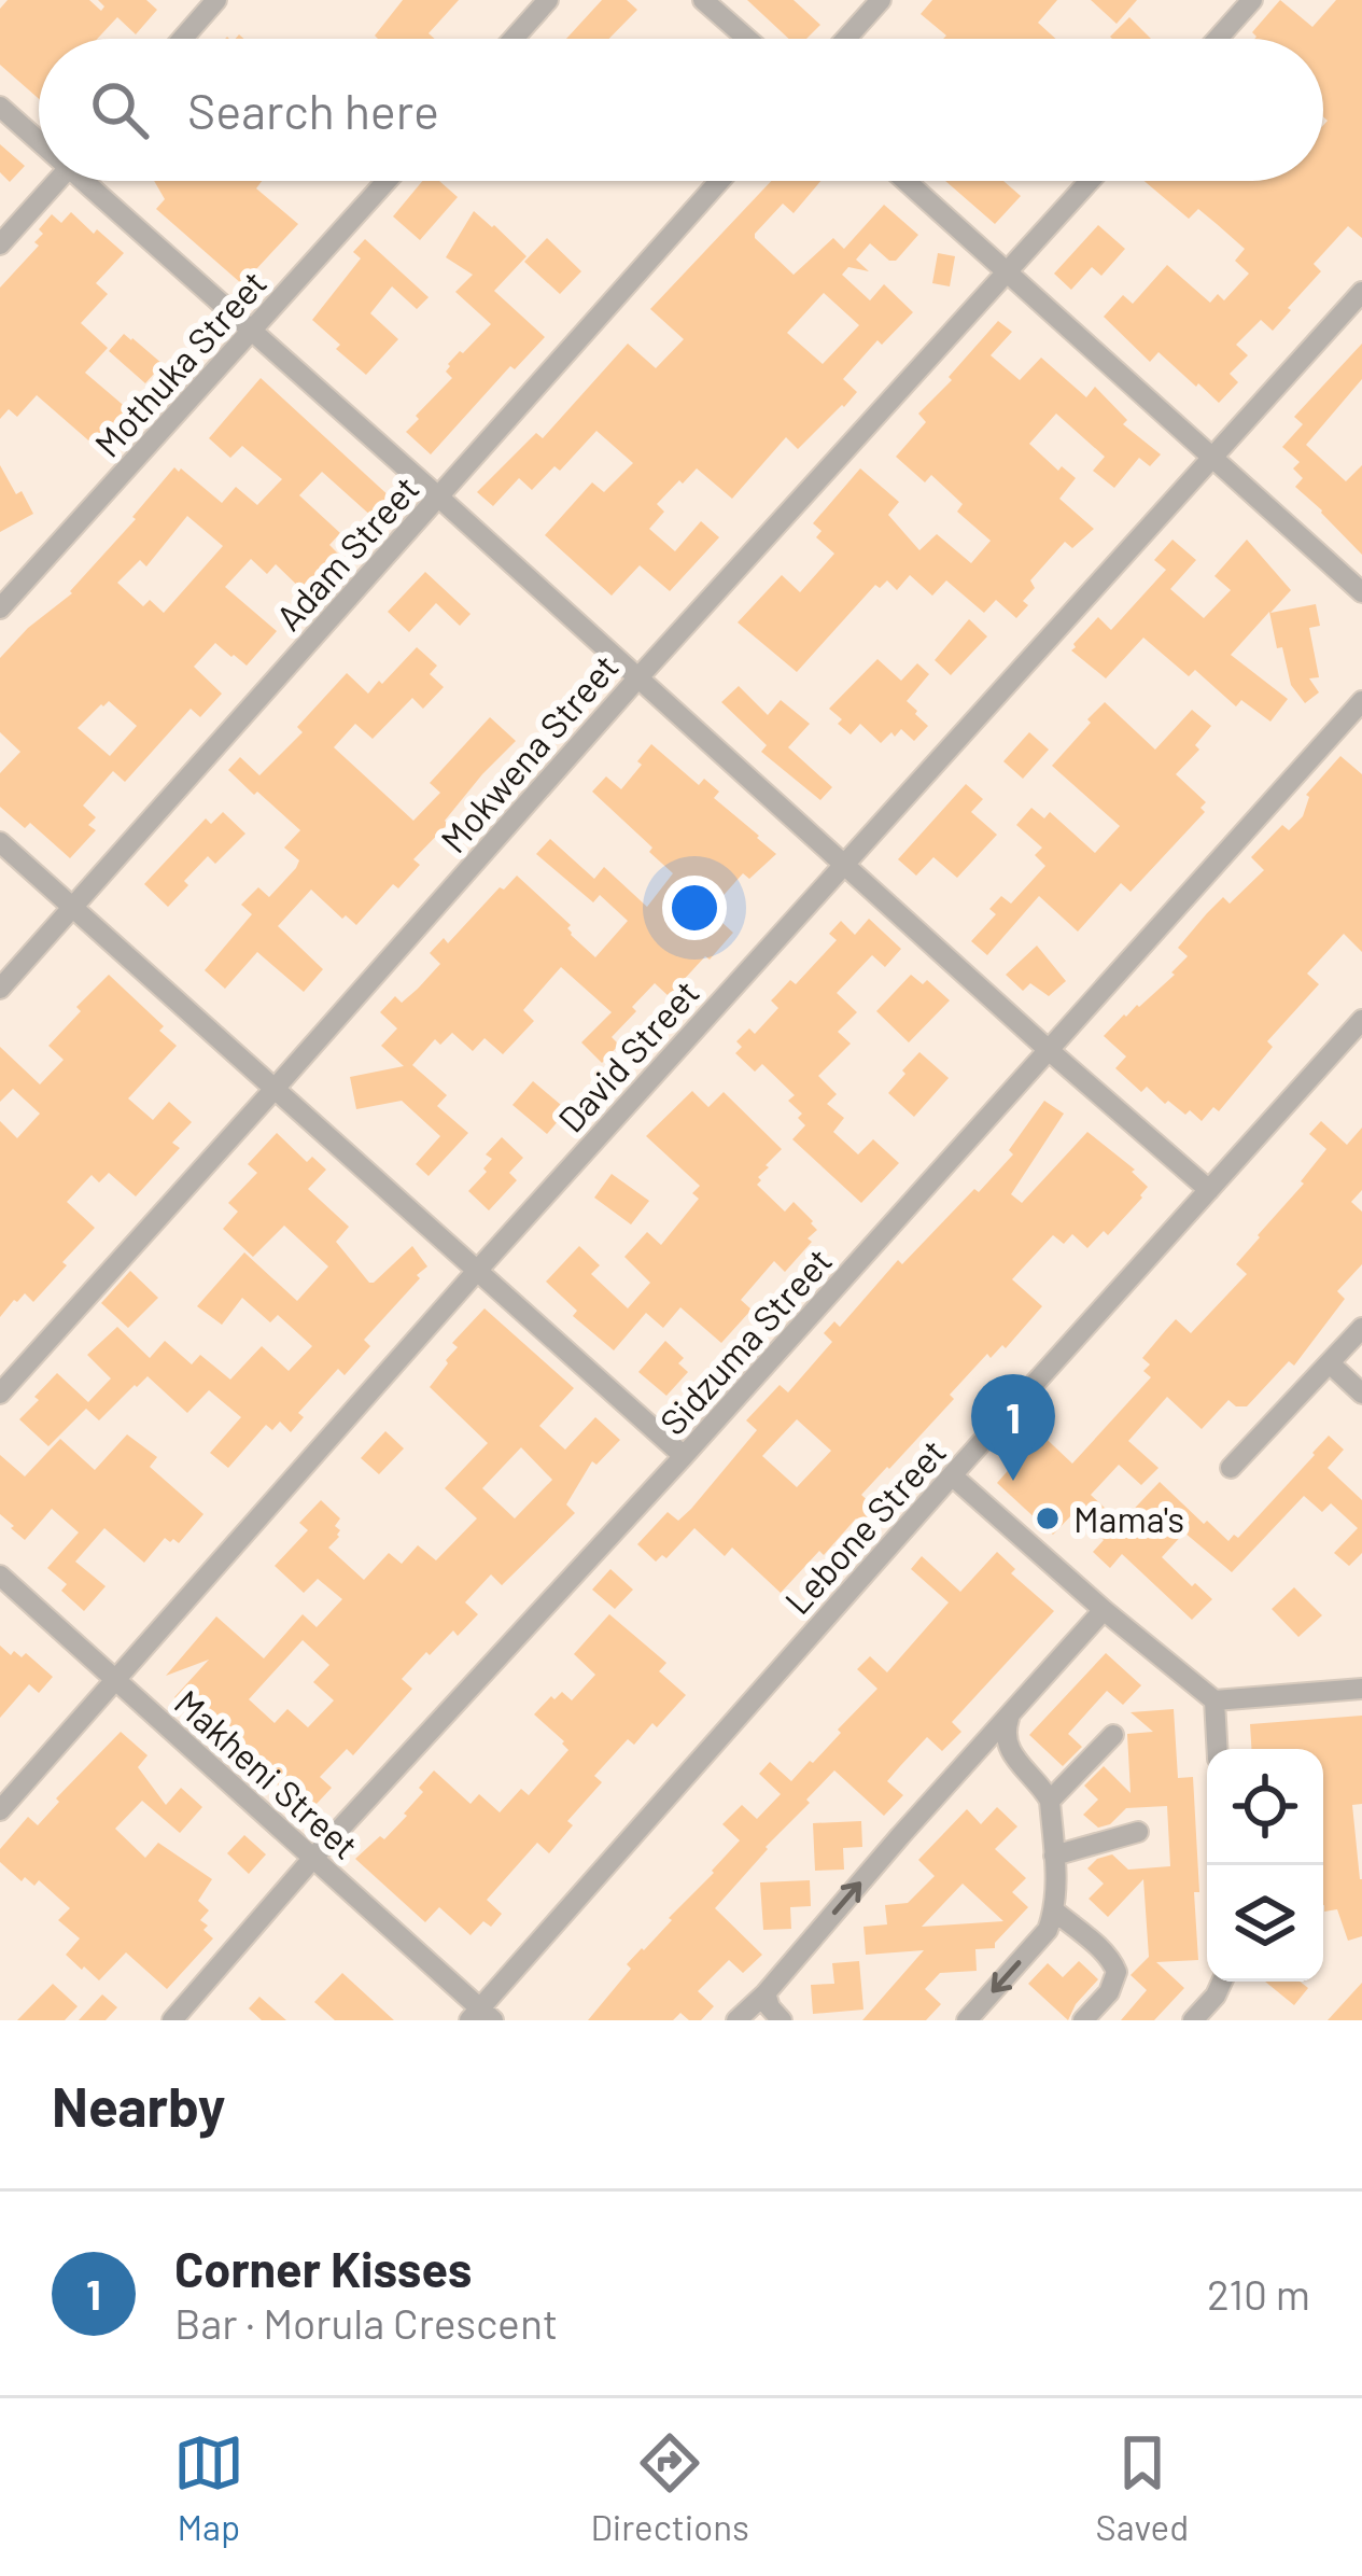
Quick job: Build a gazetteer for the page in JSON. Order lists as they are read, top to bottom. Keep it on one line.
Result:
{"streets":{"street":["Mothuka Street","Adam Street","Mokwena Street","David Street","Sidzuma Street","Lebone Street","Makheni Street"]},"crossings":[["David Street","Makheni Street"],["Sidzuma Street","Makheni Street"],["Lebone Street","Makheni Street"]],"places":["Mama's"],"page":{"search":"Search here","pins":"1","heading":"Nearby","list":[{"mark":"1","name":"Corner Kisses","note":"Bar · Morula Crescent","value":"210 m"}],"nav":["Map","Directions","Saved"]}}
